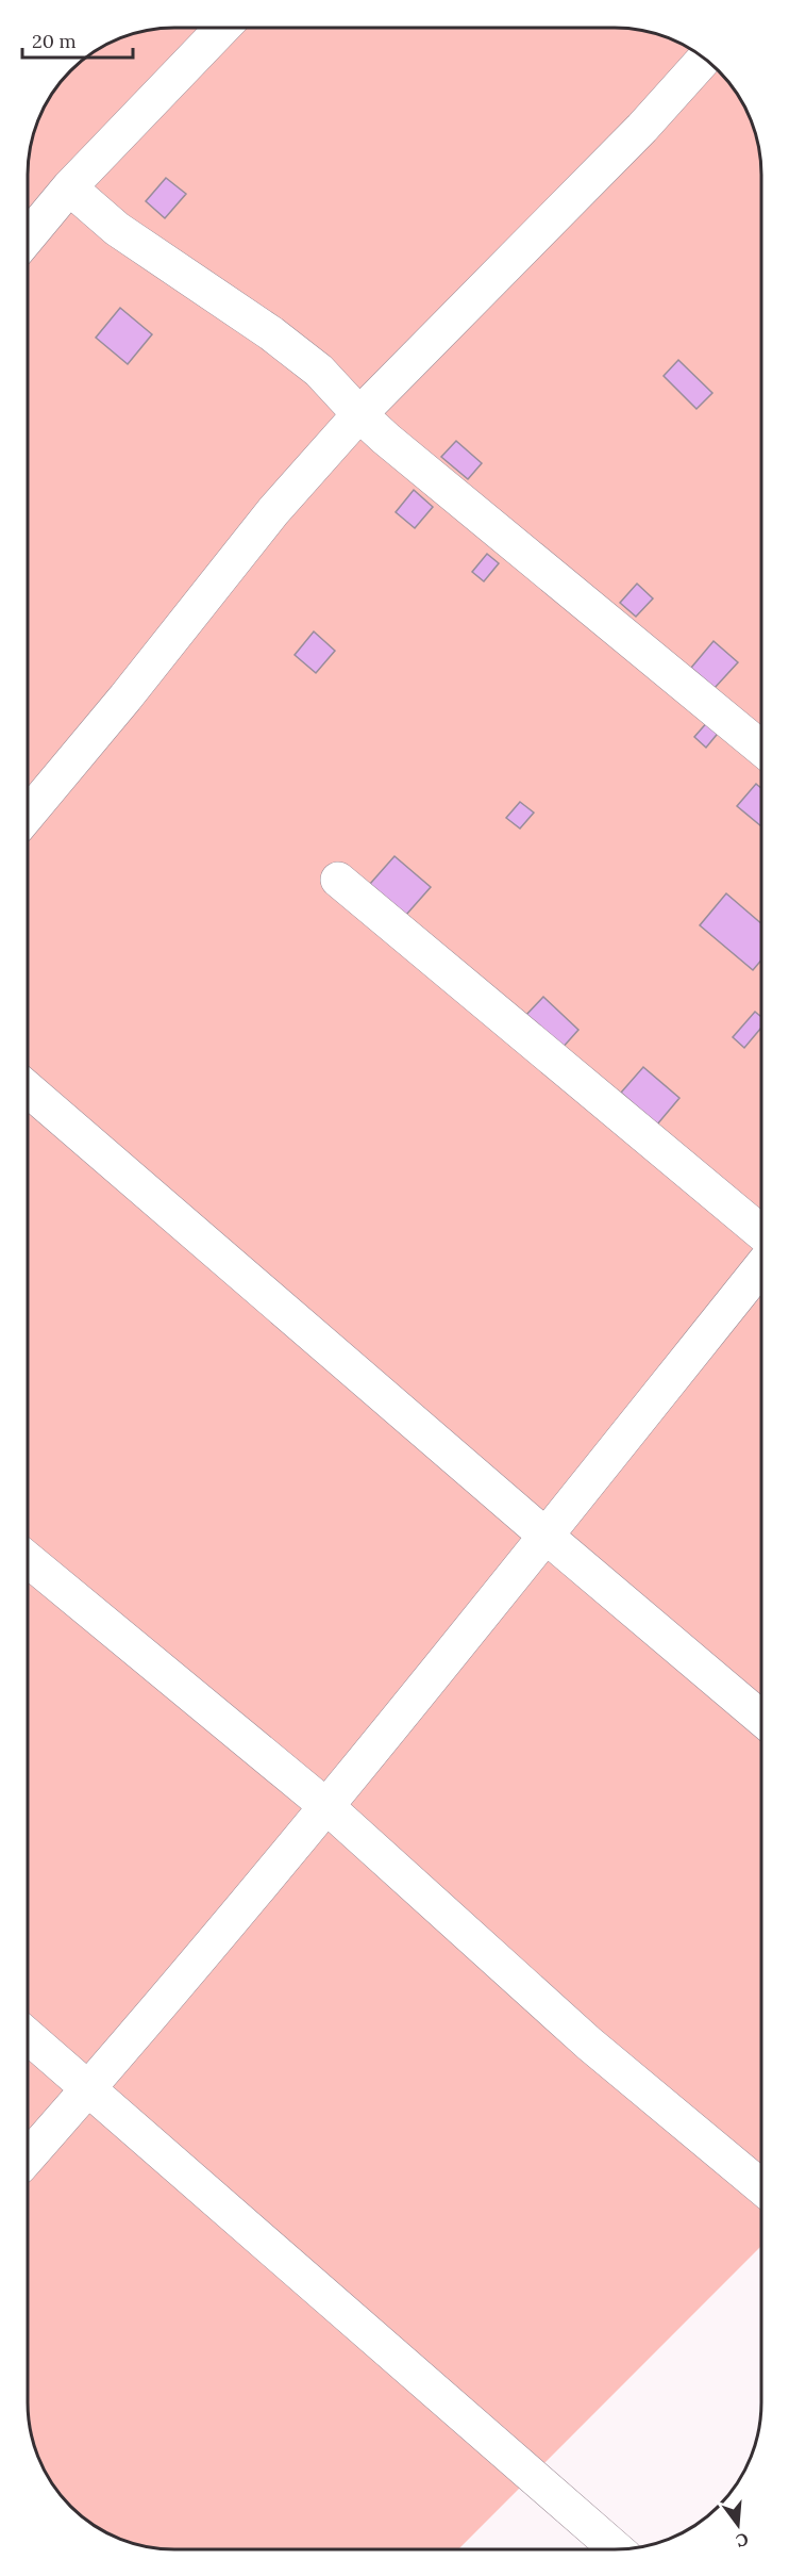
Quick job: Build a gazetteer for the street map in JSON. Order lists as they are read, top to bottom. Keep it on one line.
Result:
{"scale_bar":"20 m","north":"bottom"}
